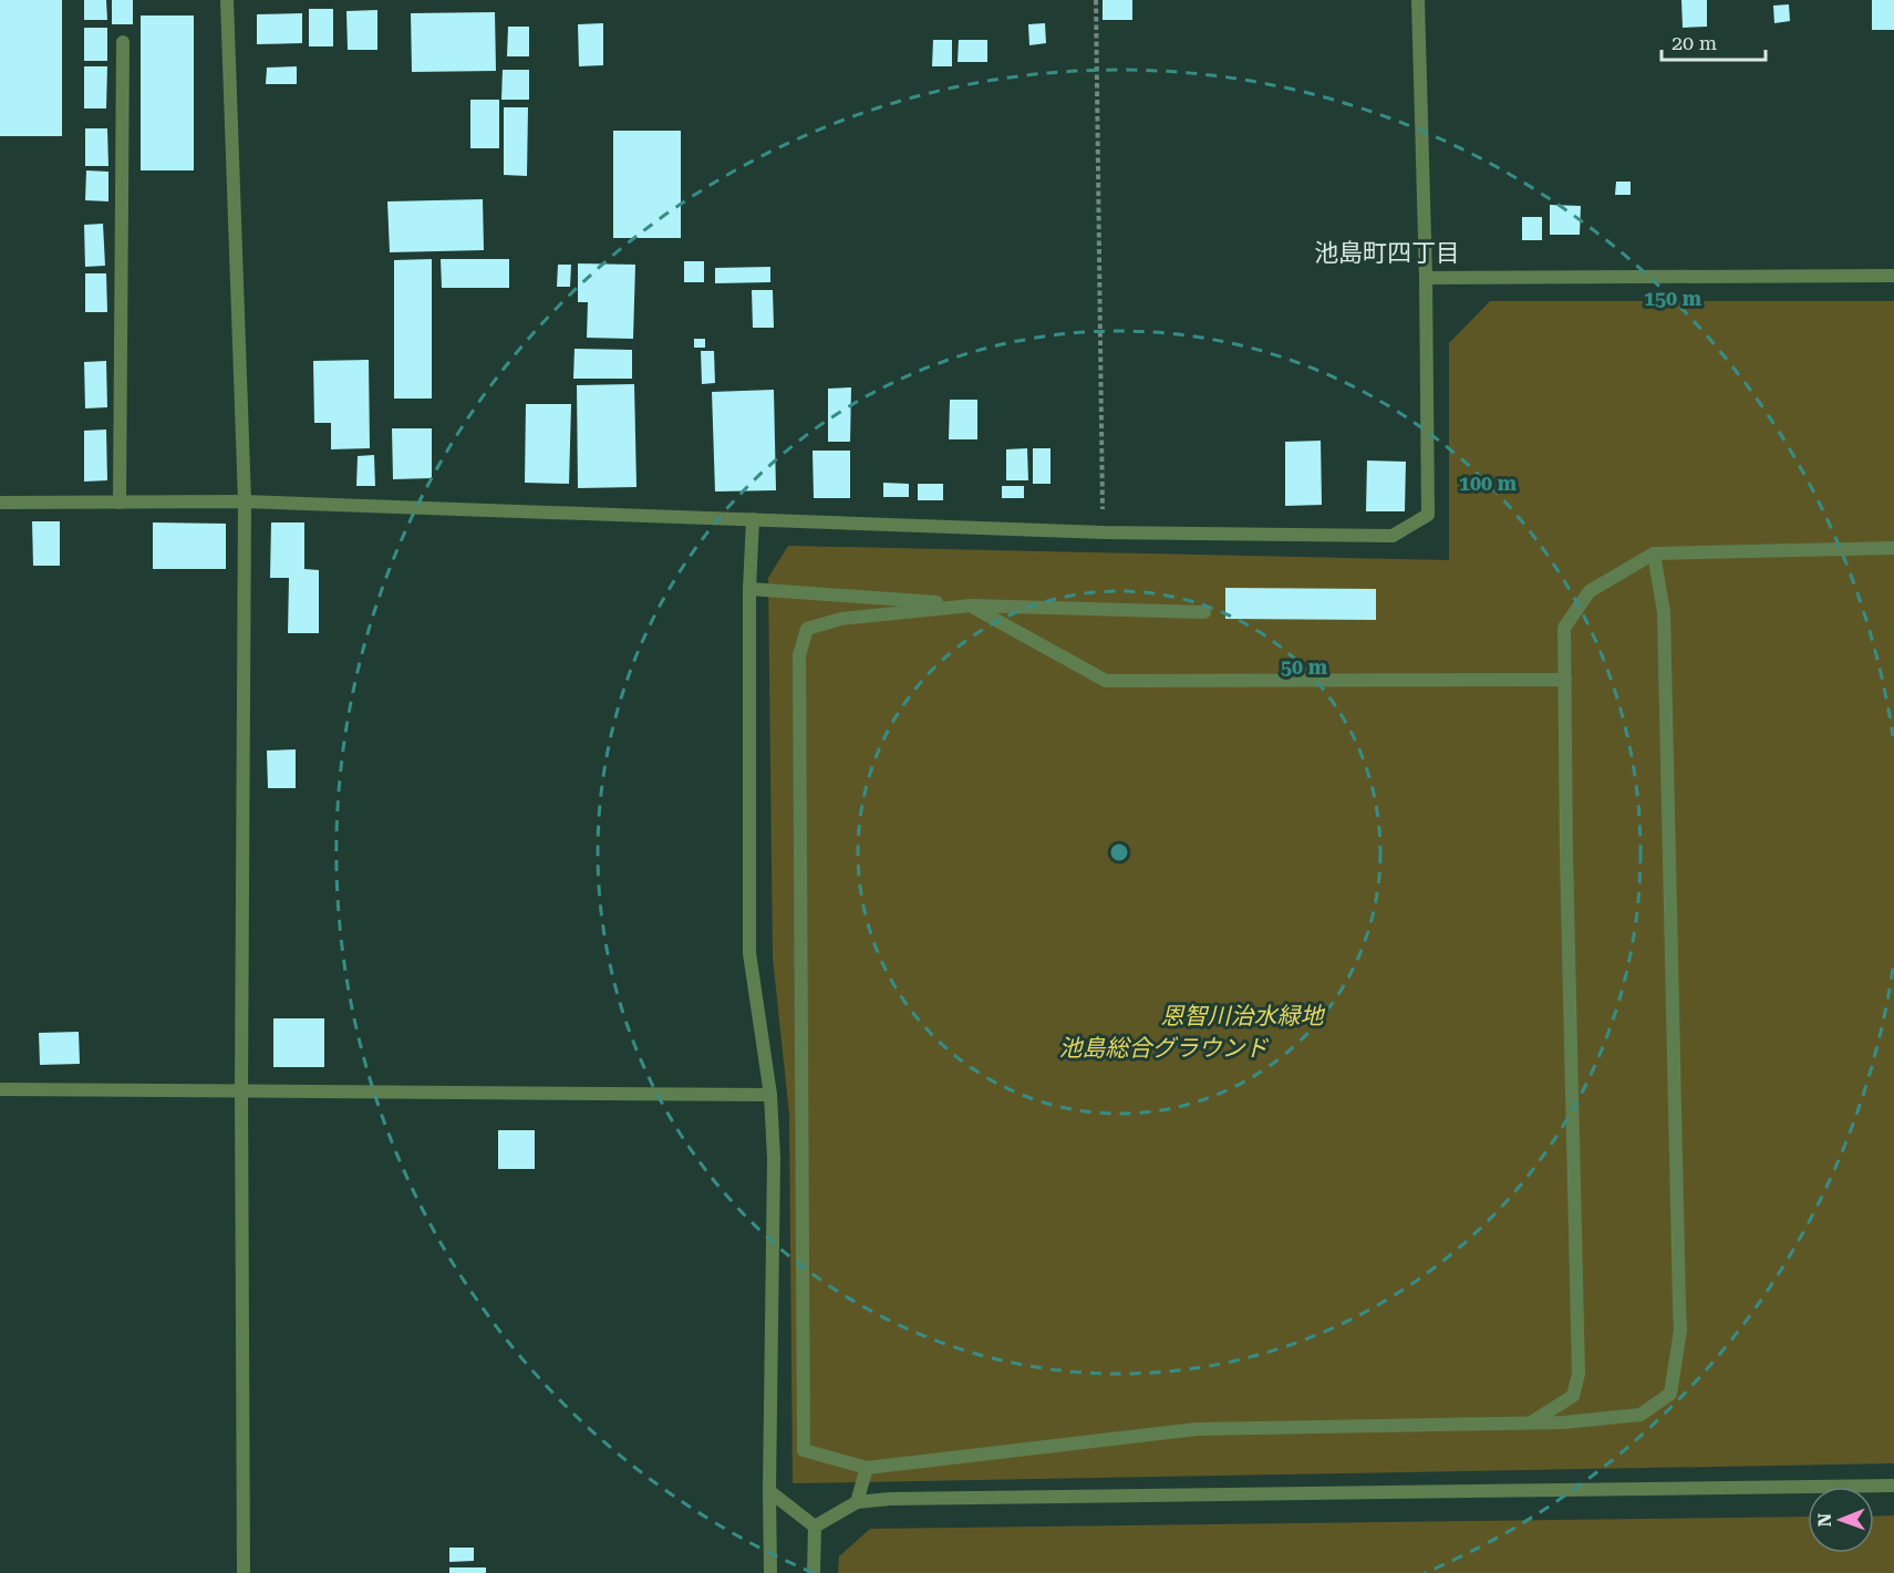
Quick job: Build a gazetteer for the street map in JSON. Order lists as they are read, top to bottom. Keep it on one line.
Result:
{"districts":["池島町四丁目"],"parks":["恩智川治水緑地","池島総合グラウンド"],"scale_bar":"20 m","north":"left","rings":["150 m","100 m","50 m"]}
